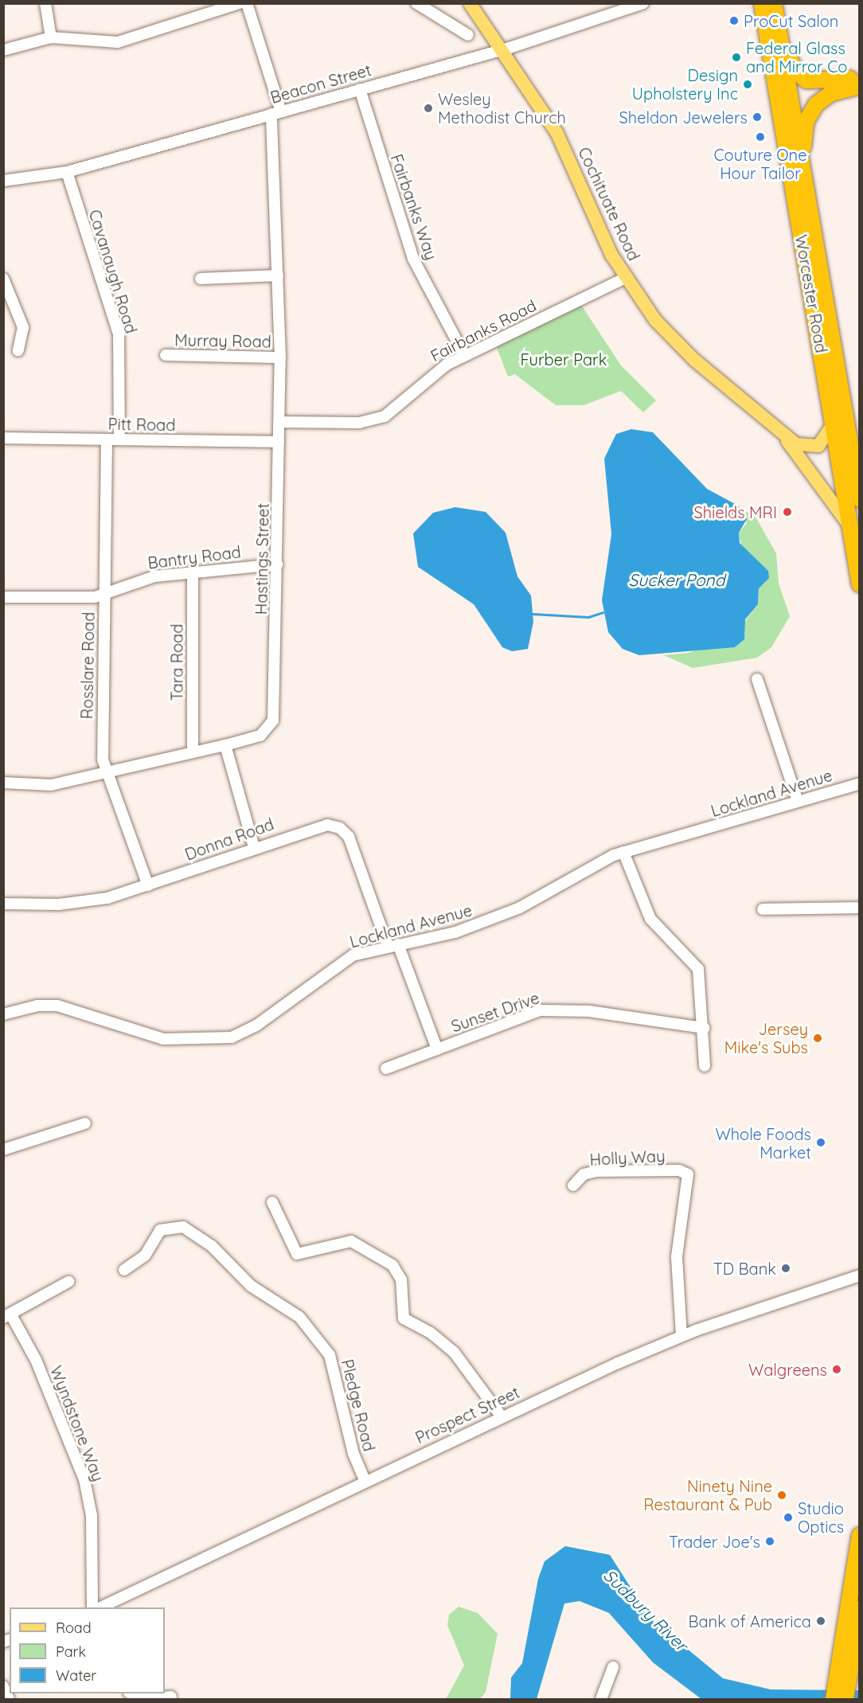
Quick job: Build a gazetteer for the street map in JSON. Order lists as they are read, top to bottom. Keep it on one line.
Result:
{"streets":{"highway":["Worcester Road"],"main road":["Cochituate Road"],"street":["Beacon Street","Fairbanks Way","Cavanaugh Road","Fairbanks Road","Murray Road","Pitt Road","Bantry Road","Hastings Street","Tara Road","Rosslare Road","Lockland Avenue","Donna Road","Sunset Drive","Holly Way","Pledge Road","Prospect Street","Wyndstone Way"]},"crossings":[["Beacon Street","Cochituate Road"],["Beacon Street","Fairbanks Way"],["Beacon Street","Cavanaugh Road"],["Beacon Street","Hastings Street"],["Cochituate Road","Worcester Road"],["Cochituate Road","Fairbanks Road"],["Fairbanks Way","Fairbanks Road"],["Cavanaugh Road","Pitt Road"],["Fairbanks Road","Hastings Street"],["Murray Road","Hastings Street"],["Pitt Road","Hastings Street"],["Pitt Road","Rosslare Road"],["Bantry Road","Hastings Street"],["Bantry Road","Tara Road"],["Bantry Road","Rosslare Road"],["Hastings Street","Tara Road"],["Hastings Street","Rosslare Road"],["Rosslare Road","Donna Road"],["Lockland Avenue","Donna Road"],["Donna Road","Sunset Drive"],["Holly Way","Prospect Street"],["Pledge Road","Prospect Street"]],"water":["Sucker Pond","Sudbury River"],"parks":["Furber Park"],"places":["ProCut Salon","Federal Glass and Mirror Co","Design Upholstery Inc","Wesley Methodist Church","Sheldon Jewelers","Couture One Hour Tailor","Shields MRI","Jersey Mike's Subs","Whole Foods Market","TD Bank","Walgreens","Ninety Nine Restaurant & Pub","Studio Optics","Trader Joe's","Bank of America"],"legend":["Road","Park","Water"]}
